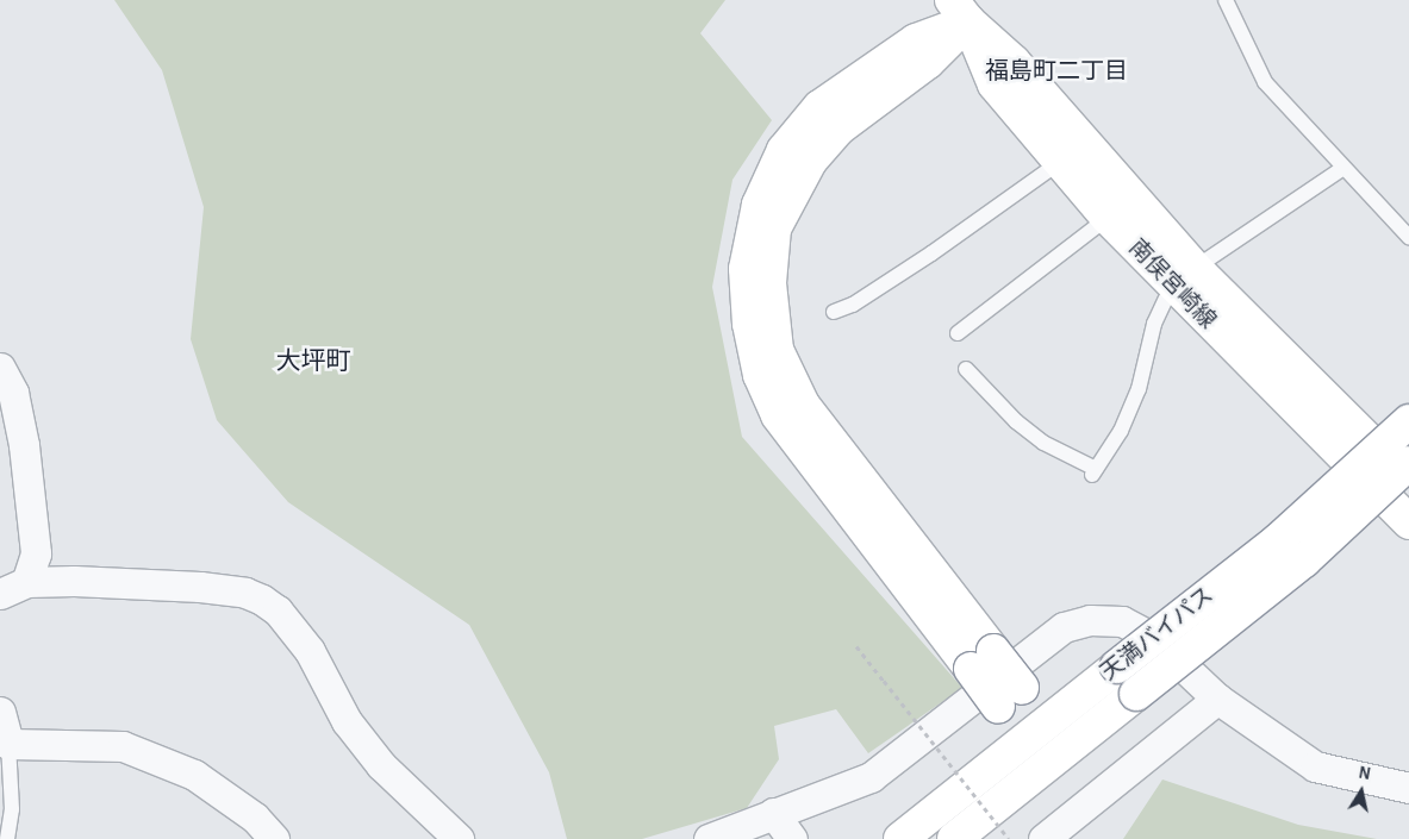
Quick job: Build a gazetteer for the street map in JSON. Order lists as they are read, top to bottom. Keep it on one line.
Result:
{"streets":{"main road":["南俣宮崎線","天満バイパス"]},"districts":["福島町二丁目","大坪町"],"north":"top"}
